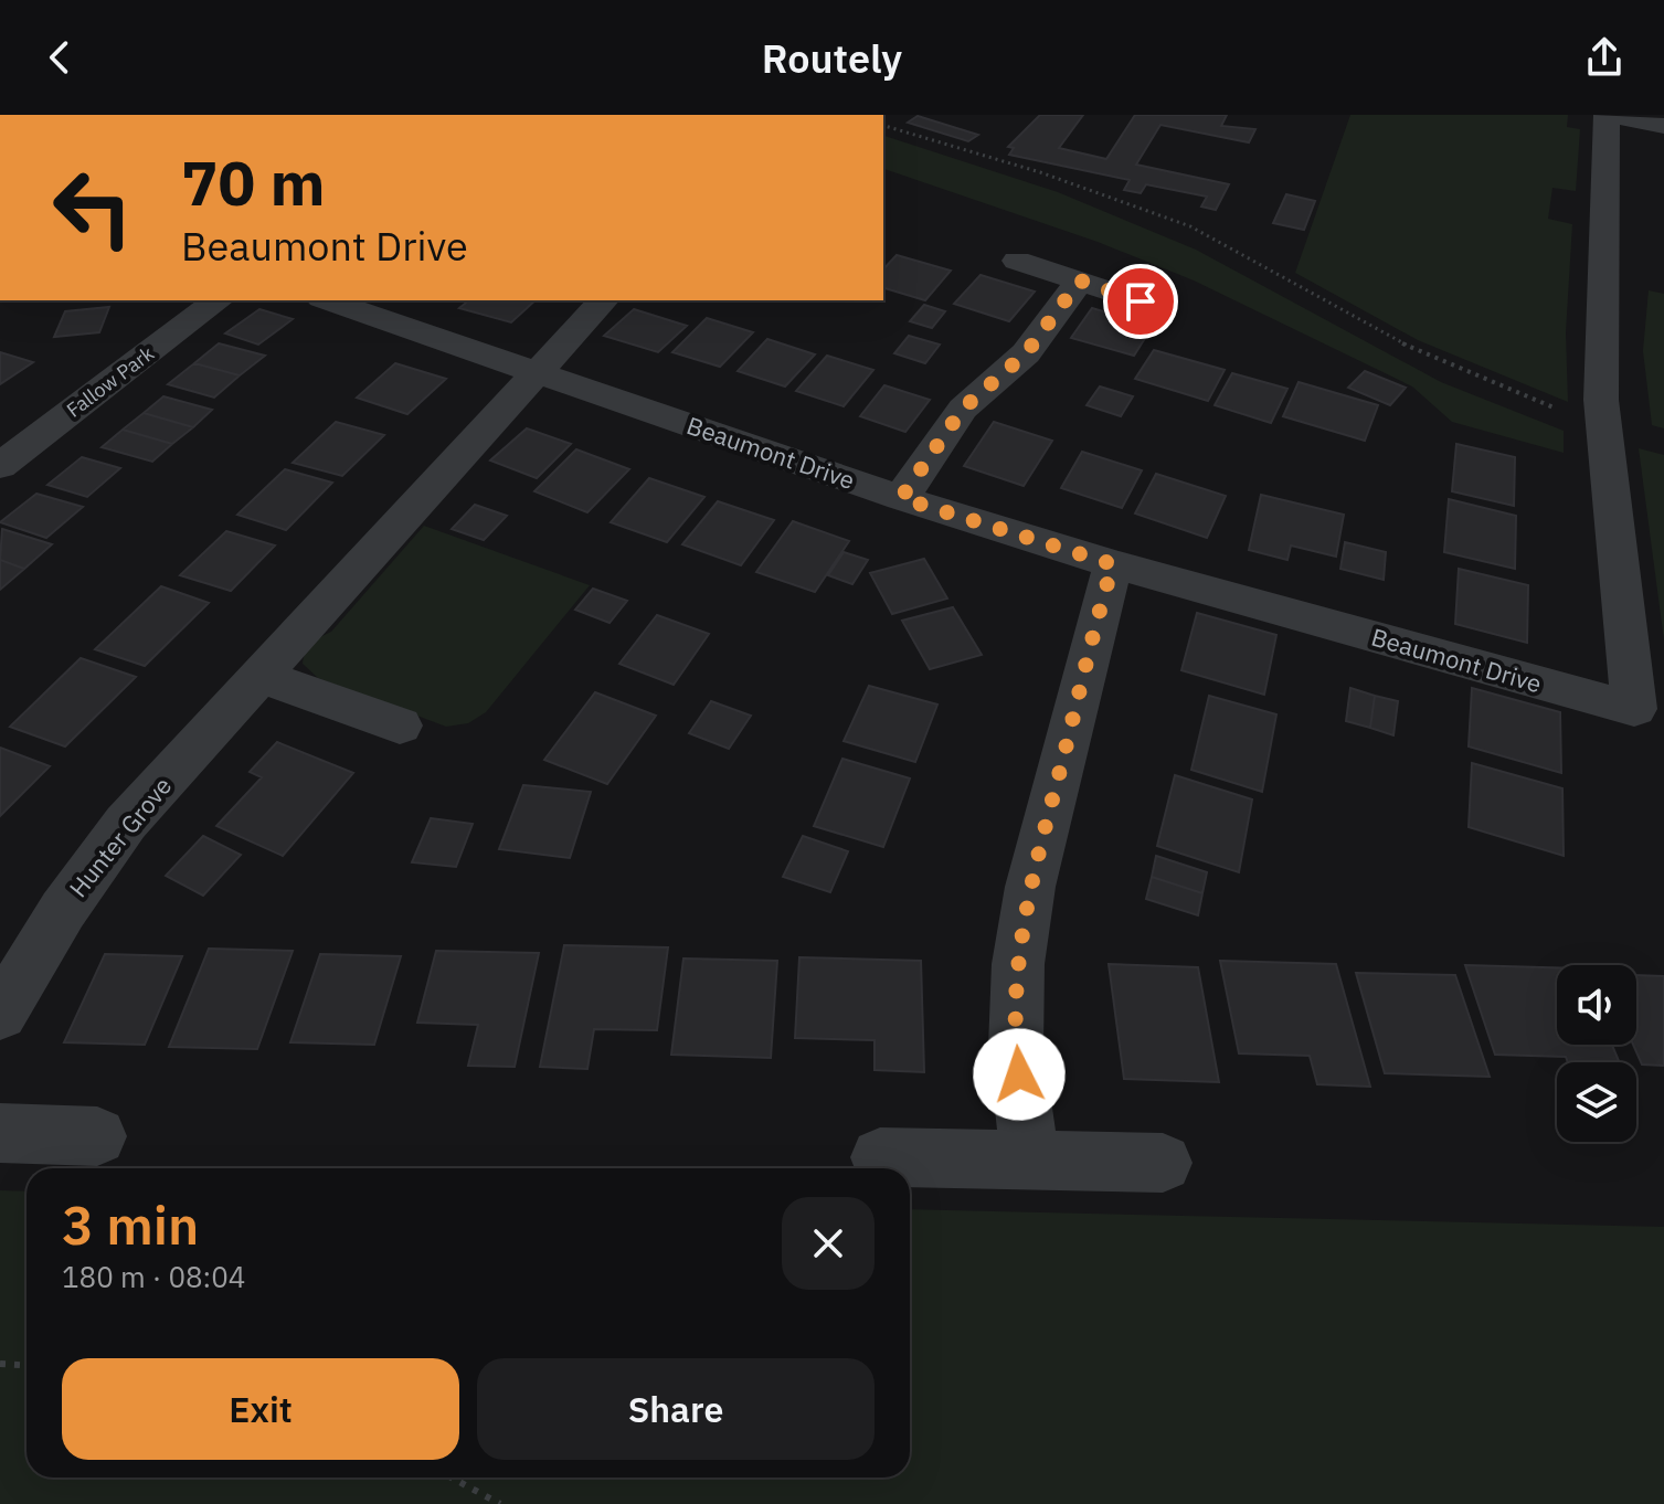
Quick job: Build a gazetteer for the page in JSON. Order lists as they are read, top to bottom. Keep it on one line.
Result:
{"streets":{"street":["Fallow Park","Beaumont Drive","Hunter Grove"]},"crossings":[["Beaumont Drive","Hunter Grove"]],"page":{"header":"Routely","turn":["70 m","Beaumont Drive"],"heading":["3 min","180 m · 08:04"],"buttons":["Exit","Share"]}}
